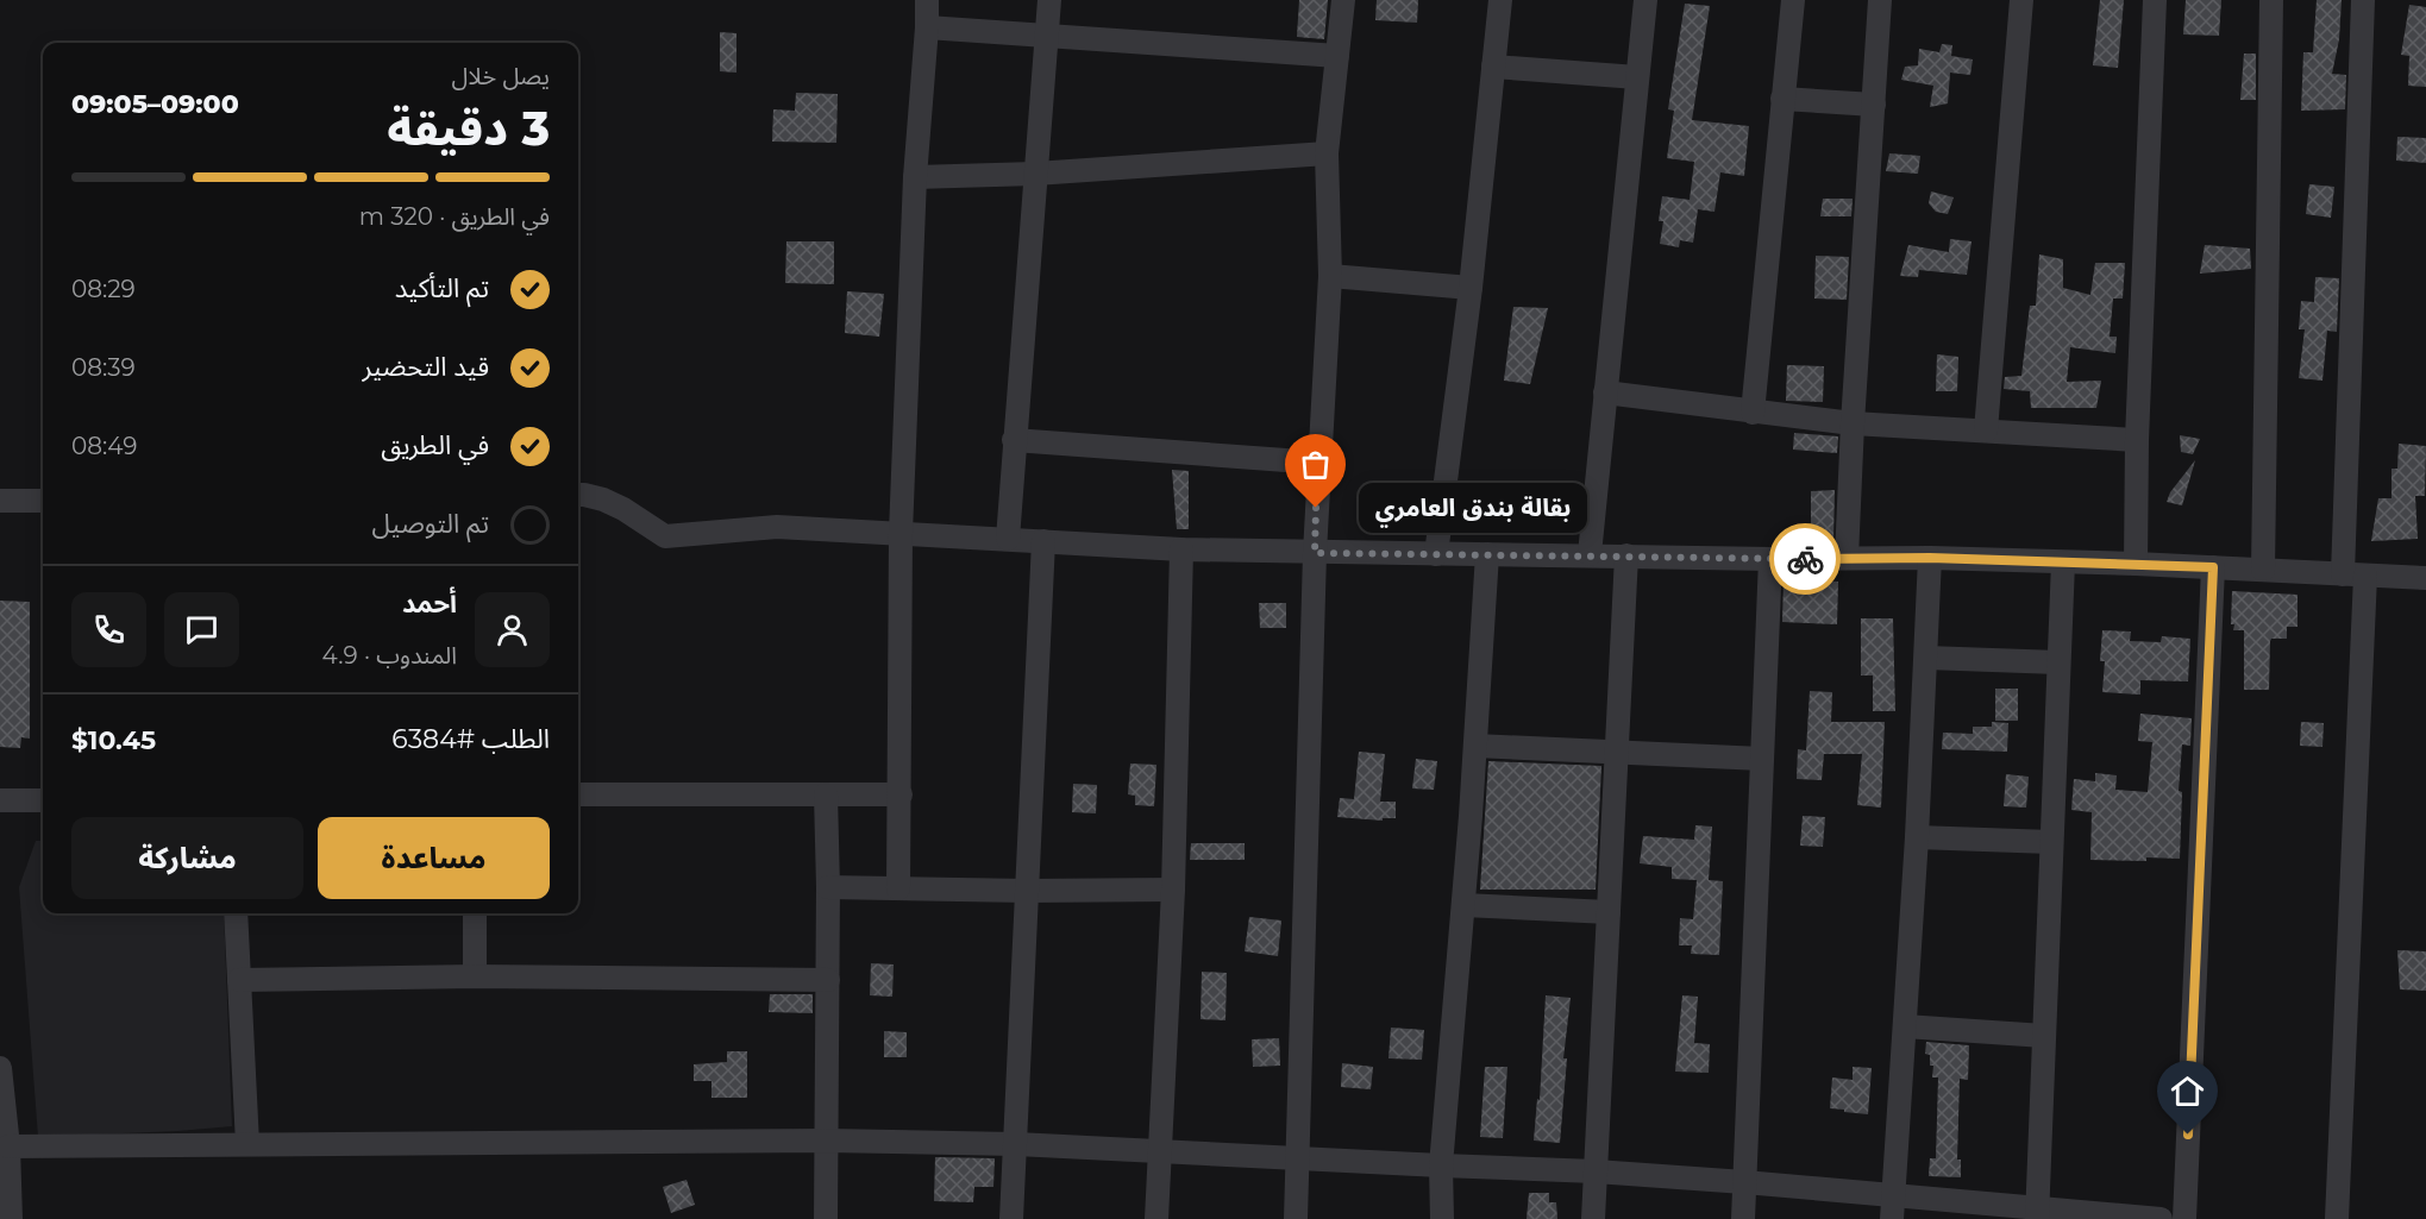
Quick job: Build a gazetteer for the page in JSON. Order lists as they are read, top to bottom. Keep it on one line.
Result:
{"places":["بقالة بندق العامري"],"page":{"heading":["3 دقيقة","يصل خلال","09:00–09:05"],"panel":["أحمد","المندوب · 4.9","الطلب #6384","$10.45"],"bar":"في الطريق · 320 m","list":[["تم التأكيد","08:29"],["قيد التحضير","08:39"],["في الطريق","08:49"],"تم التوصيل"],"bubble":"بقالة بندق العامري","buttons":["مساعدة","مشاركة"]}}
